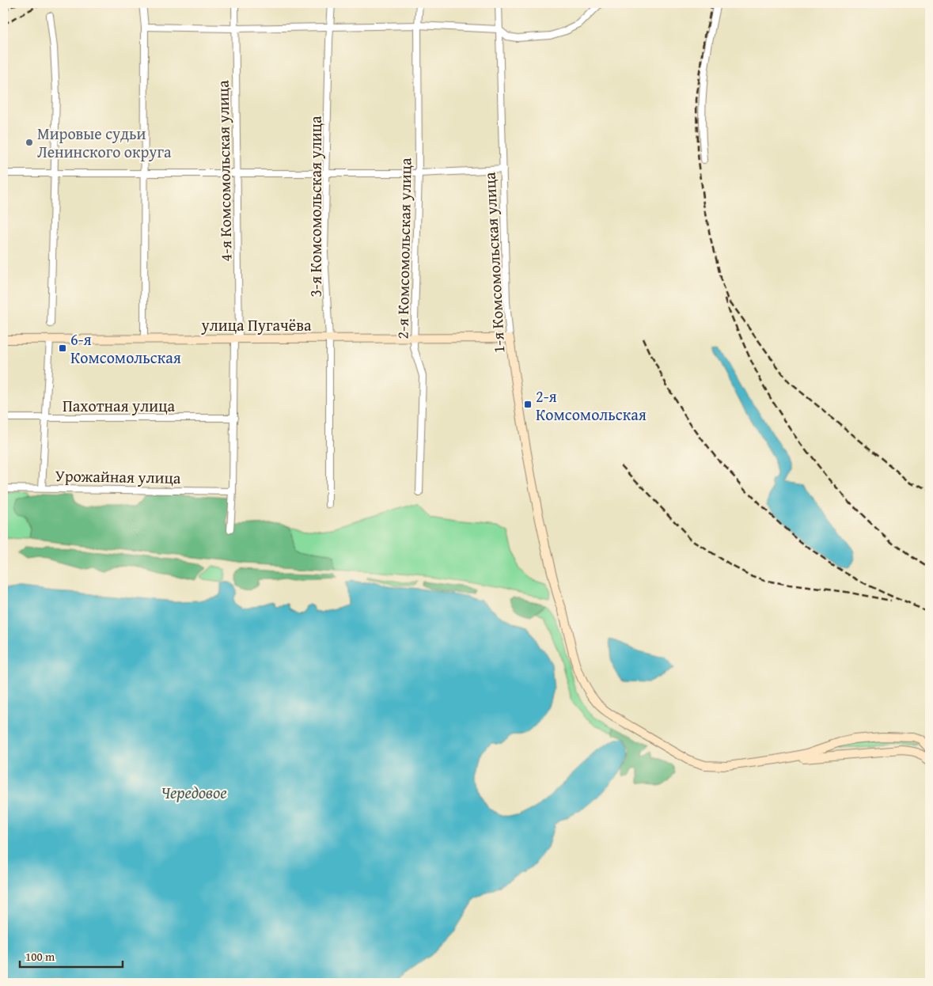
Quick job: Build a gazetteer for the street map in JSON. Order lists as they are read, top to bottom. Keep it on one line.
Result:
{"streets":{"main road":["1-я Комсомольская улица","улица Пугачёва"],"street":["4-я Комсомольская улица","3-я Комсомольская улица","2-я Комсомольская улица","Пахотная улица","Урожайная улица"]},"crossings":[["4-я Комсомольская улица","улица Пугачёва"],["4-я Комсомольская улица","Пахотная улица"],["4-я Комсомольская улица","Урожайная улица"],["3-я Комсомольская улица","улица Пугачёва"],["2-я Комсомольская улица","улица Пугачёва"],["1-я Комсомольская улица","улица Пугачёва"]],"water":["Чередовое"],"places":{"other":["Мировые судьи Ленинского округа"],"transit":["6-я Комсомольская","2-я Комсомольская"]},"scale_bar":"100 m"}
